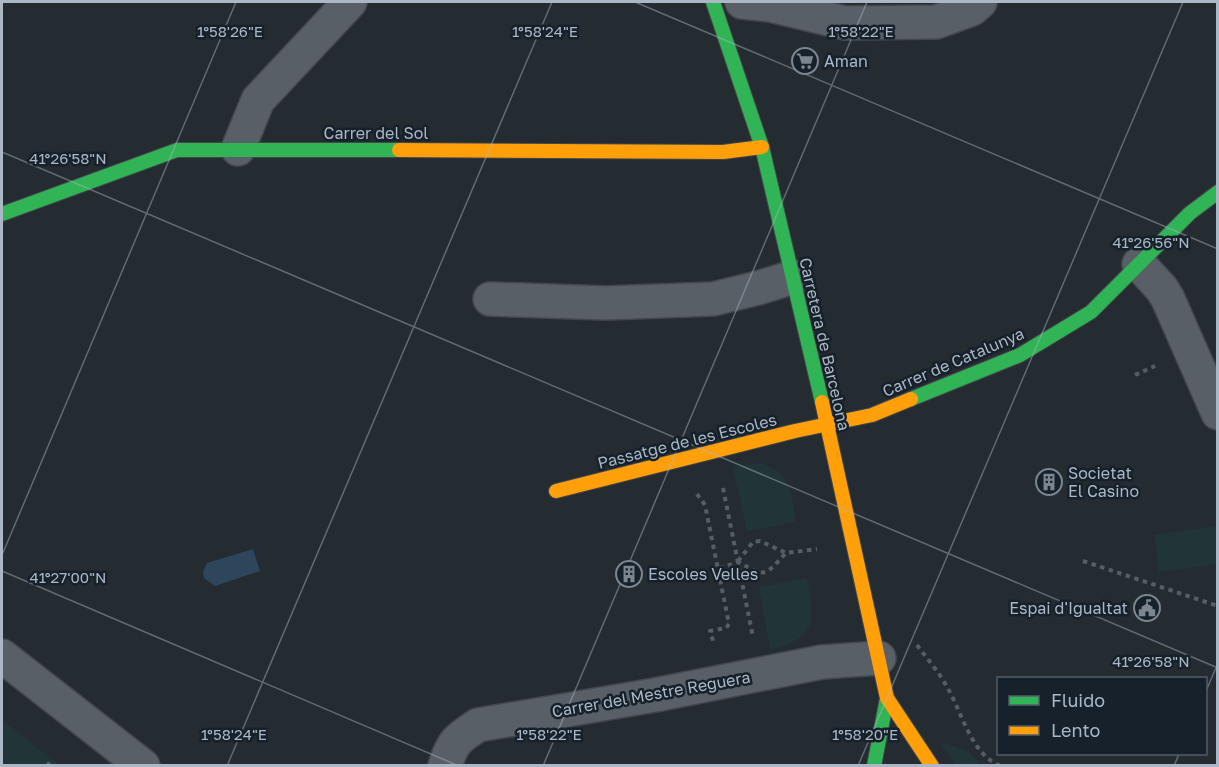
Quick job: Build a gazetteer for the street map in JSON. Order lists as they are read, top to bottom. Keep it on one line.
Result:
{"streets":{"street":["Carrer del Sol","Carretera de Barcelona","Carrer de Catalunya","Passatge de les Escoles","Carrer del Mestre Reguera"]},"crossings":[["Carrer del Sol","Carretera de Barcelona"],["Carretera de Barcelona","Carrer de Catalunya"],["Carretera de Barcelona","Passatge de les Escoles"],["Carretera de Barcelona","Carrer del Mestre Reguera"],["Carrer de Catalunya","Passatge de les Escoles"]],"places":{"supermarket":["Aman"],"building":["Societat El Casino","Escoles Velles"],"public building":["Espai d'Igualtat"]},"legend":["Fluido","Lento"],"coordinates":["1°58'26\"E","1°58'24\"E","1°58'22\"E","41°26'58\"N","41°26'56\"N","41°27'00\"N","1°58'20\"E"]}
